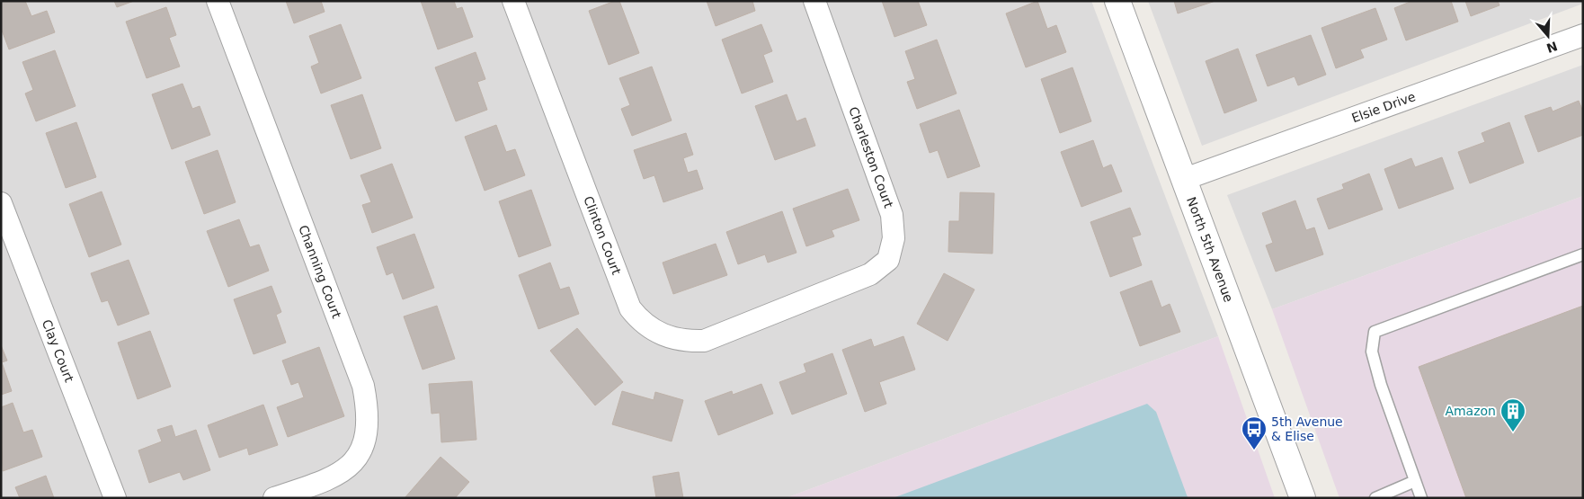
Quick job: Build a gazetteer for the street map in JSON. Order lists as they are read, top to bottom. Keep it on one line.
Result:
{"streets":{"street":["Elsie Drive","Charleston Court","Clinton Court","North 5th Avenue","Channing Court","Clay Court"]},"crossings":[["Elsie Drive","North 5th Avenue"],["Charleston Court","Clinton Court"]],"places":{"building":["Amazon"],"bus stop":["5th Avenue & Elise"]},"north":"bottom"}
